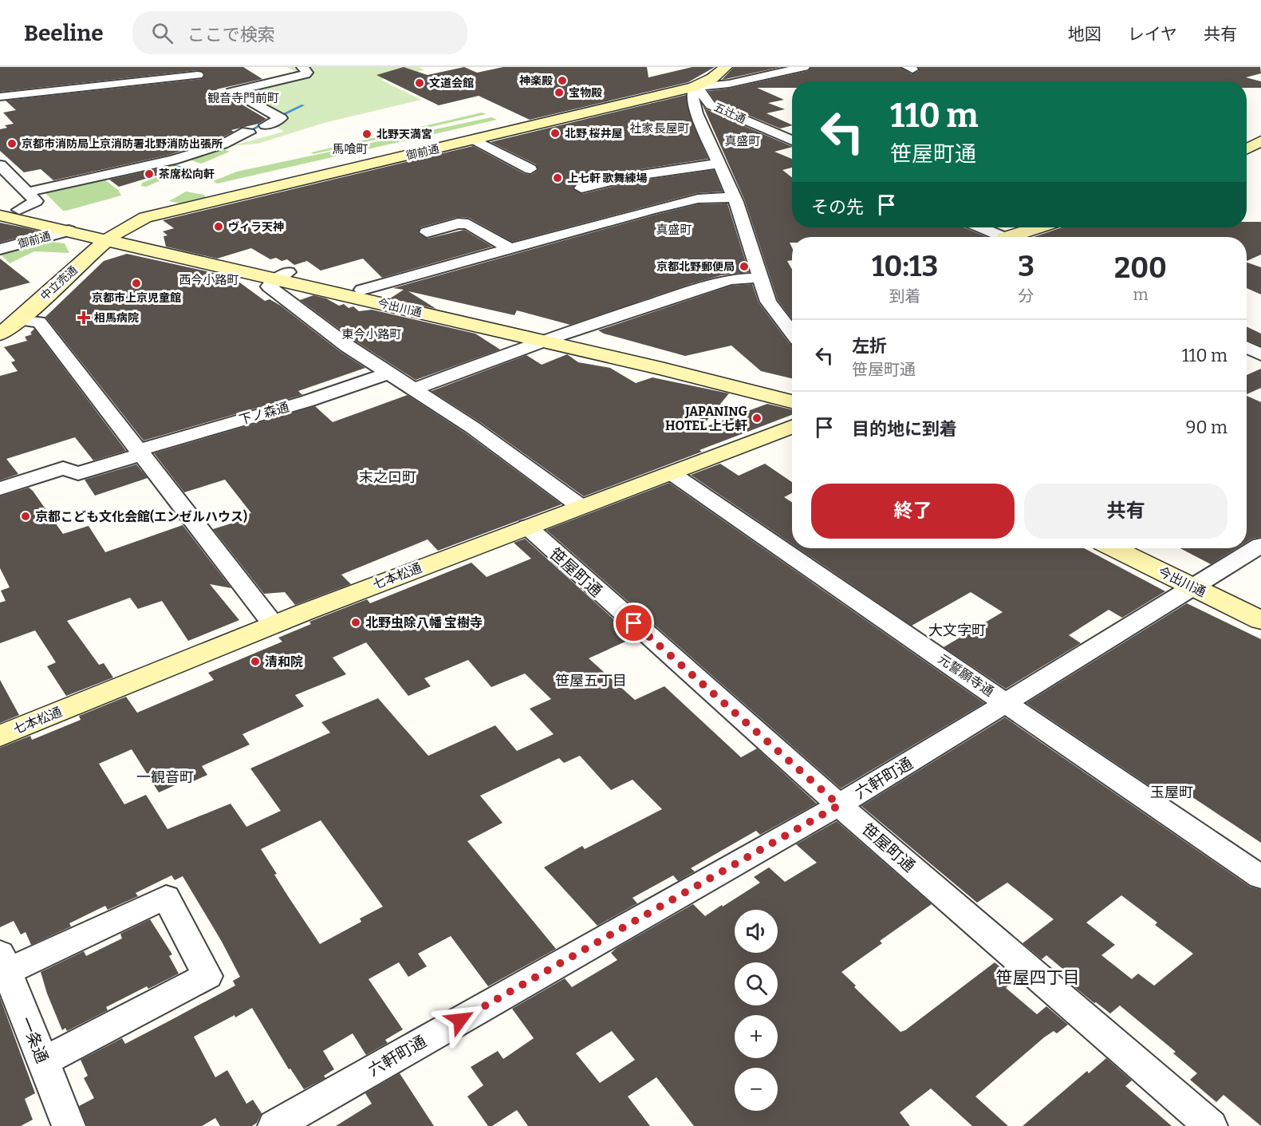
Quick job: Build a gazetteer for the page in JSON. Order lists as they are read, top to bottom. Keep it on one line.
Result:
{"streets":{"street":["五辻通","御前通","中立売通","今出川通","下ノ森通","笹屋町通","七本松通","元誓願寺通","六軒町通","一条通"]},"crossings":[["五辻通","御前通"],["御前通","中立売通"],["御前通","今出川通"],["中立売通","今出川通"],["今出川通","六軒町通"],["笹屋町通","七本松通"],["笹屋町通","六軒町通"],["七本松通","元誓願寺通"],["元誓願寺通","六軒町通"]],"districts":["観音寺門前町","社家長屋町","真盛町","馬喰町","真盛町","西今小路町","東今小路町","末之口町","大文字町","笹屋五丁目","一観音町","玉屋町","笹屋四丁目"],"places":{"other":["神楽殿","文道会館","宝物殿","北野 桜井屋","北野天満宮","京都市消防局上京消防署北野消防出張所","茶席松向軒","上七軒 歌舞練場","ヴィラ天神","京都北野郵便局","京都市上京児童館","JAPANING HOTEL 上七軒","京都こども文化会館(エンゼルハウス)","北野虫除八幡 宝樹寺","清和院"],"health":["相馬病院"]},"page":{"header":"Beeline","search":"ここで検索","nav":["地図","レイヤ","共有"],"turn":["110 m","笹屋町通"],"then":"その先","eta":["10:13","到着","3","分","200","m"],"list":[{"name":"左折","note":"笹屋町通","value":"110 m"},{"name":"目的地に到着","value":"90 m"}],"buttons":["終了","共有"],"map_buttons":["+","−"]}}
